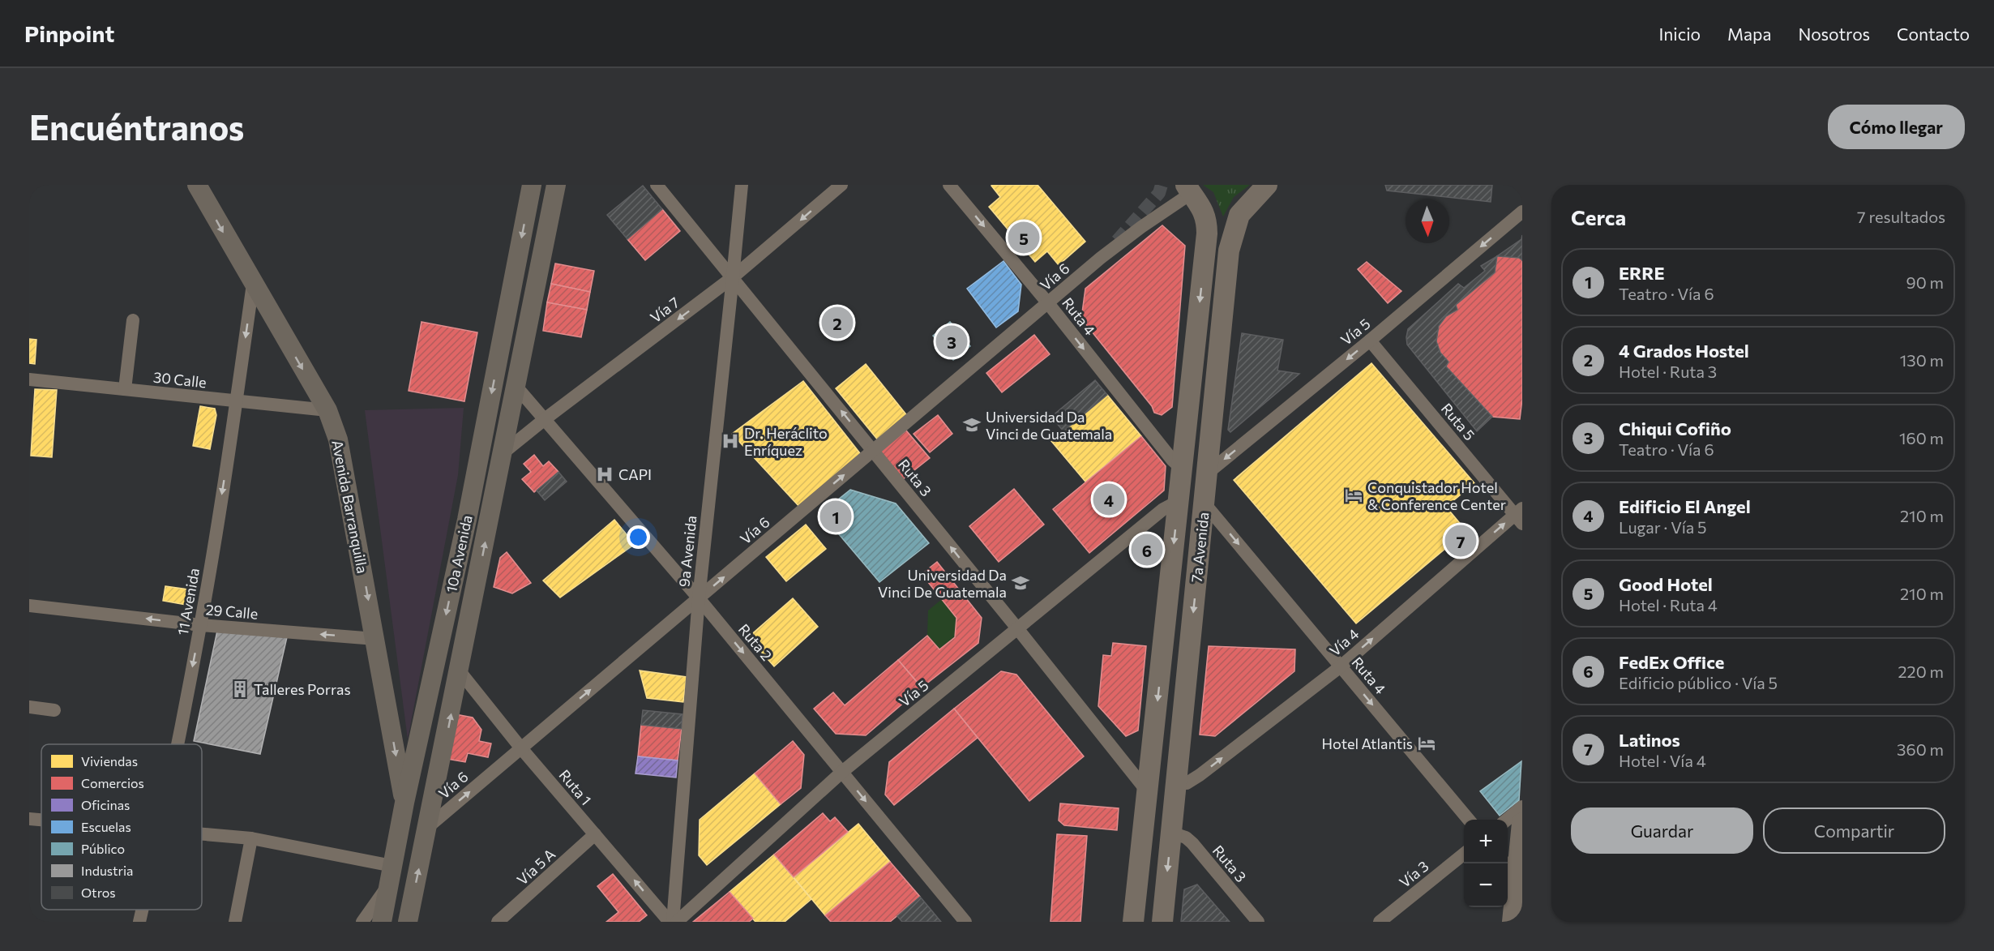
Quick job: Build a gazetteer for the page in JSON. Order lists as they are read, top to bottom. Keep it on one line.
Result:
{"streets":{"main road":["Avenida Barranquilla","7a Avenida","10a Avenida"],"street":["Vía 6","Vía 7","Ruta 4","Vía 5","30 Calle","Ruta 5","Ruta 3","9a Avenida","11 Avenida","29 Calle","Ruta 2","Vía 4","Ruta 1","Vía 5 A","Vía 3"]},"crossings":[["Vía 6","Ruta 4"],["Vía 6","Ruta 3"],["Vía 6","7a Avenida"],["Vía 6","9a Avenida"],["Vía 6","10a Avenida"],["Vía 6","Ruta 2"],["Vía 6","Ruta 1"],["Vía 7","Ruta 3"],["Vía 7","9a Avenida"],["Vía 7","10a Avenida"],["Vía 7","Ruta 2"],["Ruta 4","7a Avenida"],["Ruta 4","Vía 4"],["Vía 5","Ruta 5"],["Vía 5","Ruta 3"],["Vía 5","7a Avenida"],["Vía 5","Ruta 2"],["30 Calle","Avenida Barranquilla"],["30 Calle","11 Avenida"],["Ruta 5","Vía 4"],["Ruta 3","7a Avenida"],["Ruta 3","9a Avenida"],["Avenida Barranquilla","10a Avenida"],["Avenida Barranquilla","11 Avenida"],["Avenida Barranquilla","29 Calle"],["7a Avenida","Vía 4"],["9a Avenida","Ruta 2"],["10a Avenida","Ruta 2"],["10a Avenida","Ruta 1"],["11 Avenida","29 Calle"],["Ruta 1","Vía 5 A"]],"one_way":["Vía 6","Vía 7","Ruta 4","Vía 5","Ruta 3","Avenida Barranquilla","11 Avenida","29 Calle","Ruta 2","Vía 4","Ruta 1"],"places":{"school or university":["Universidad Da Vinci de Guatemala","Universidad Da Vinci De Guatemala"],"hospital":["Dr. Heráclito Enríquez","CAPI"],"hotel":["Conquistador Hotel & Conference Center","Hotel Atlantis"],"building":["Talleres Porras"]},"legend":["Viviendas","Comercios","Oficinas","Escuelas","Público","Industria","Otros"],"north":"bottom","page":{"header":"Pinpoint","nav":["Inicio","Mapa","Nosotros","Contacto"],"buttons":["Cómo llegar",["Guardar","Compartir"]],"title":"Encuéntranos","heading":["Cerca","7 resultados"],"pins":["5","2","3","4","1","7","6"],"list":[{"mark":"1","name":"ERRE","note":"Teatro · Vía 6","value":"90 m"},{"mark":"2","name":"4 Grados Hostel","note":"Hotel · Ruta 3","value":"130 m"},{"mark":"3","name":"Chiqui Cofiño","note":"Teatro · Vía 6","value":"160 m"},{"mark":"4","name":"Edificio El Angel","note":"Lugar · Vía 5","value":"210 m"},{"mark":"5","name":"Good Hotel","note":"Hotel · Ruta 4","value":"210 m"},{"mark":"6","name":"FedEx Office","note":"Edificio público · Vía 5","value":"220 m"},{"mark":"7","name":"Latinos","note":"Hotel · Vía 4","value":"360 m"}],"map_buttons":["+","−"]}}
